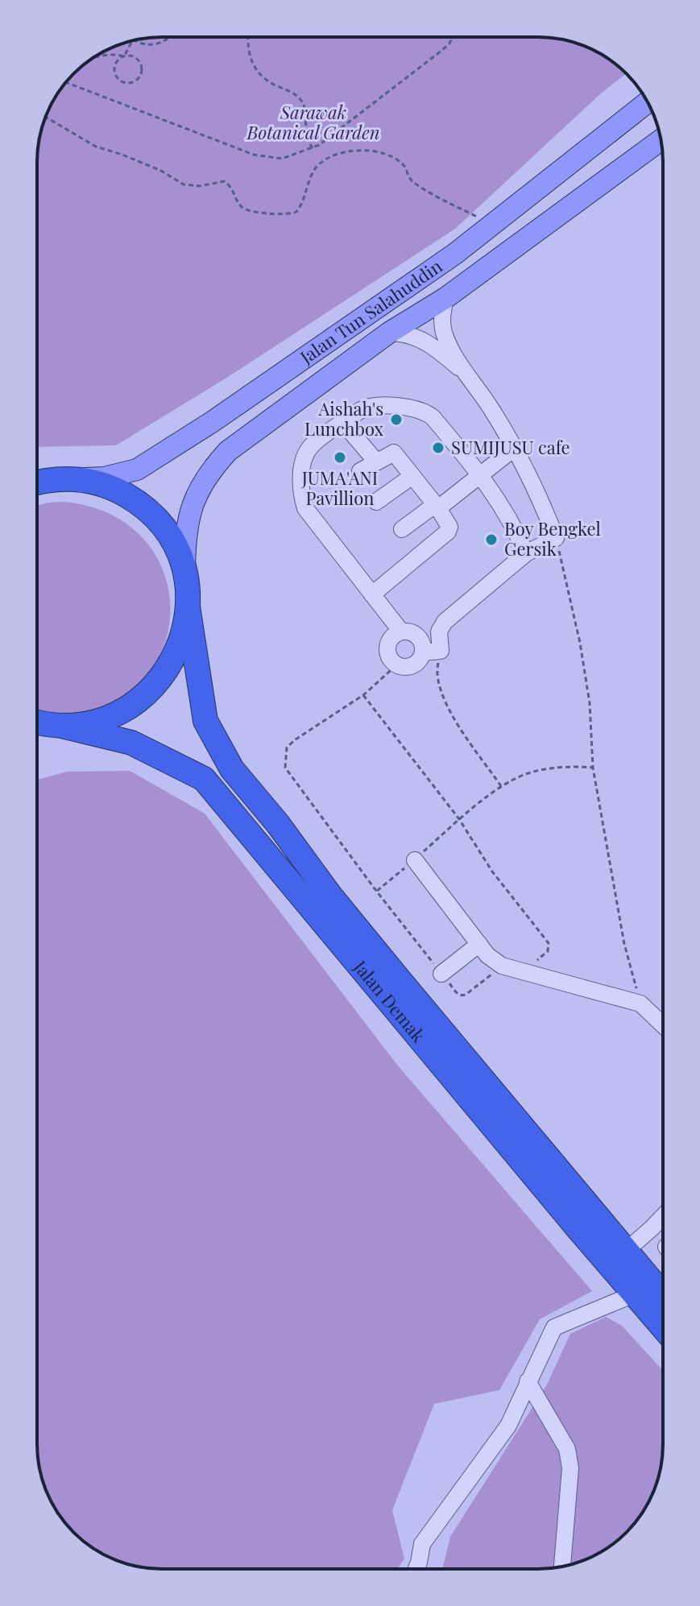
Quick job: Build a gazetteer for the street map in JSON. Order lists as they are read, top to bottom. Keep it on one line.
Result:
{"streets":{"highway":["Jalan Demak"],"main road":["Jalan Tun Salahuddin"]},"parks":["Sarawak Botanical Garden"],"places":["Aishah's Lunchbox","SUMIJUSU cafe","JUMA'ANI Pavillion","Boy Bengkel Gersik"]}
